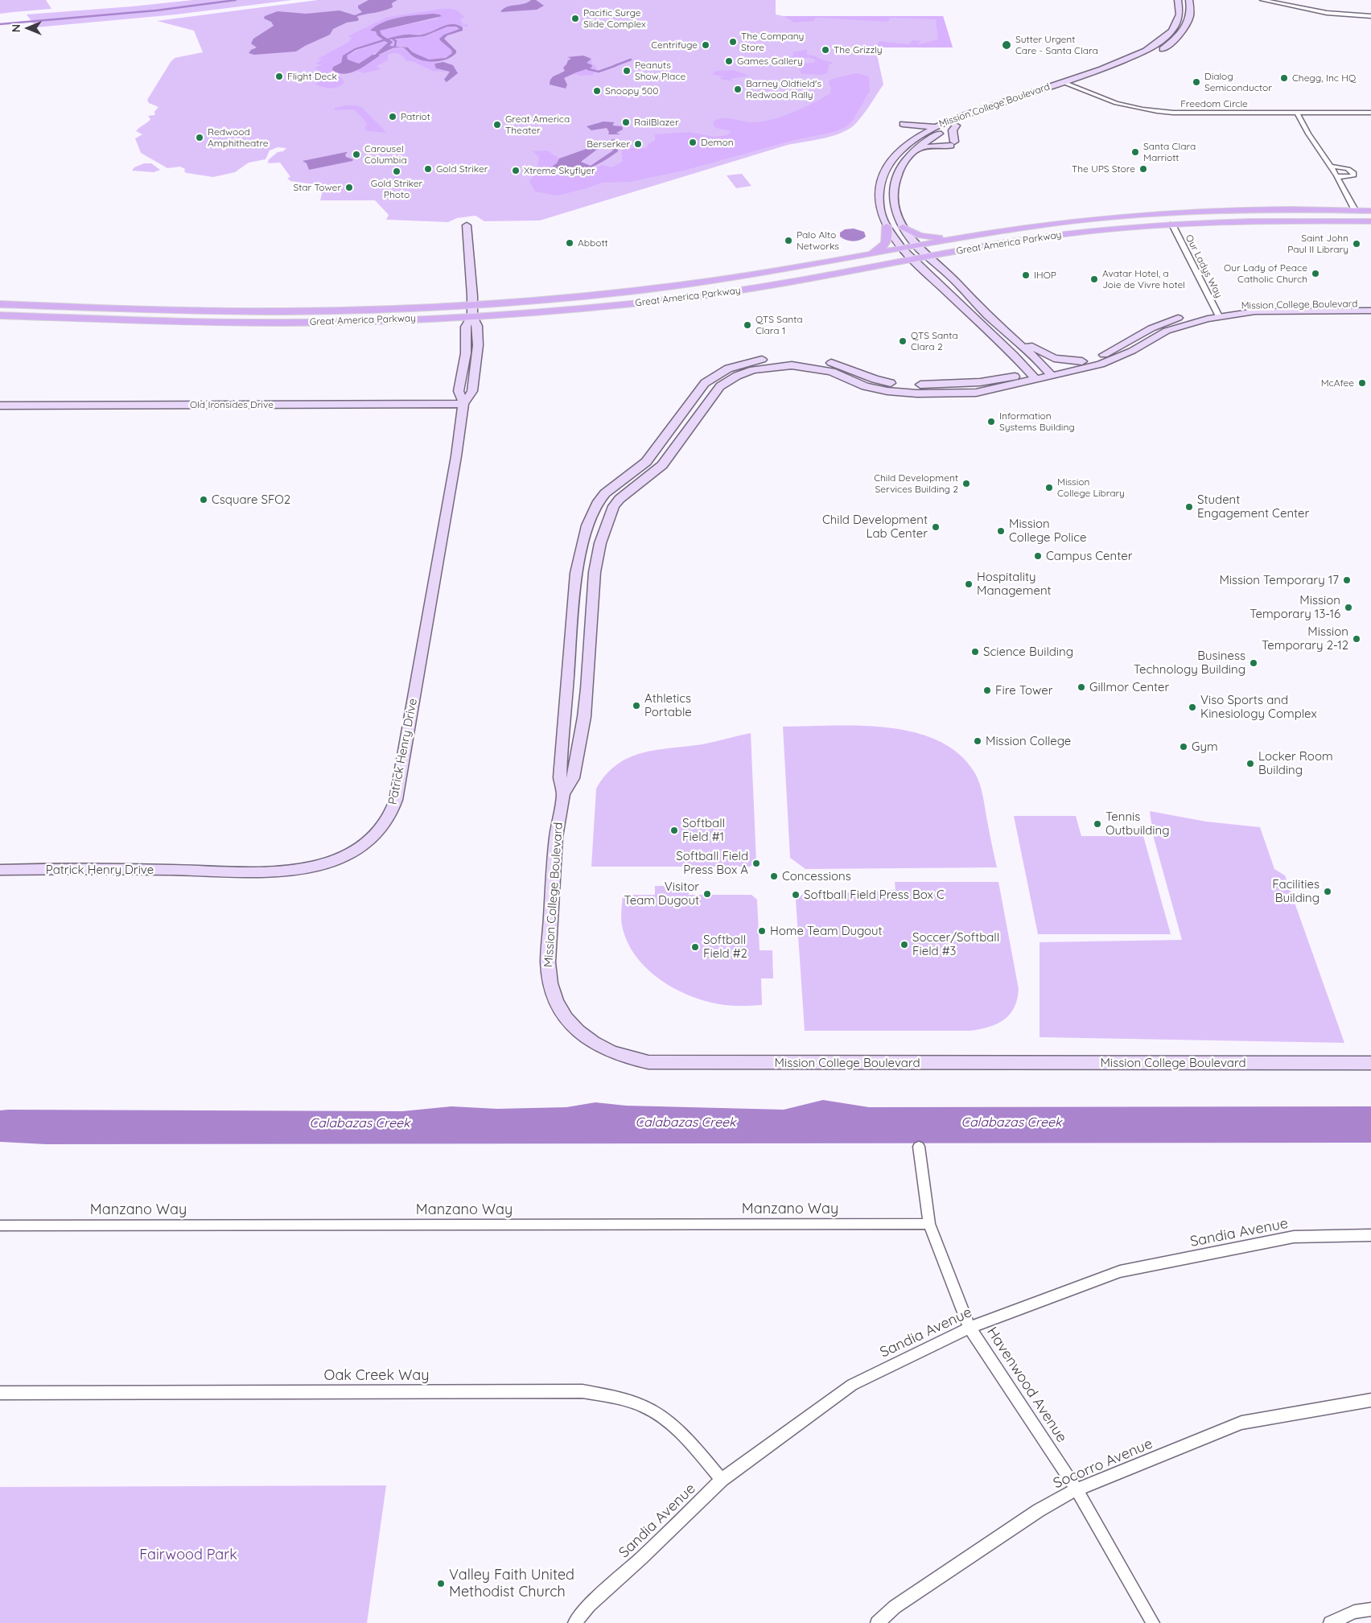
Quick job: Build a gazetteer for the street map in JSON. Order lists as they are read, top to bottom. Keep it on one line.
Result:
{"streets":{"main road":["Great America Parkway"],"street":["Freedom Circle","Mission College Boulevard","Our Ladys Way","Old Ironsides Drive","Patrick Henry Drive","Manzano Way","Sandia Avenue","Oak Creek Way","Havenwood Avenue","Socorro Avenue"]},"crossings":[["Freedom Circle","Mission College Boulevard"],["Mission College Boulevard","Great America Parkway"],["Mission College Boulevard","Our Ladys Way"],["Great America Parkway","Our Ladys Way"],["Great America Parkway","Patrick Henry Drive"],["Old Ironsides Drive","Patrick Henry Drive"],["Manzano Way","Havenwood Avenue"],["Sandia Avenue","Oak Creek Way"],["Sandia Avenue","Havenwood Avenue"],["Havenwood Avenue","Socorro Avenue"]],"water":["Calabazas Creek"],"parks":["Fairwood Park"],"places":["Pacific Surge Slide Complex","The Company Store","Centrifuge","Sutter Urgent Care - Santa Clara","The Grizzly","Games Gallery","Peanuts Show Place","Flight Deck","Chegg, Inc HQ","Dialog Semiconductor","Barney Oldfield's Redwood Rally","Snoopy 500","Patriot","RailBlazer","Great America Theater","Redwood Amphitheatre","Demon","Berserker","Santa Clara Marriott","Carousel Columbia","Gold Striker","The UPS Store","Xtreme Skyflyer","Gold Striker Photo","Star Tower","Palo Alto Networks","Abbott","Saint John Paul II Library","Our Lady of Peace Catholic Church","IHOP","Avatar Hotel, a Joie de Vivre hotel","QTS Santa Clara 1","QTS Santa Clara 2","McAfee","Information Systems Building","Child Development Services Building 2","Mission College Library","Csquare SFO2","Student Engagement Center","Child Development Lab Center","Mission College Police","Campus Center","Mission Temporary 17","Hospitality Management","Mission Temporary 13-16","Mission Temporary 2-12","Science Building","Business Technology Building","Gillmor Center","Fire Tower","Athletics Portable","Viso Sports and Kinesiology Complex","Mission College","Gym","Locker Room Building","Tennis Outbuilding","Softball Field #1","Softball Field Press Box A","Concessions","Facilities Building","Visitor Team Dugout","Softball Field Press Box C","Home Team Dugout","Soccer/Softball Field #3","Softball Field #2","Valley Faith United Methodist Church"],"north":"left"}
